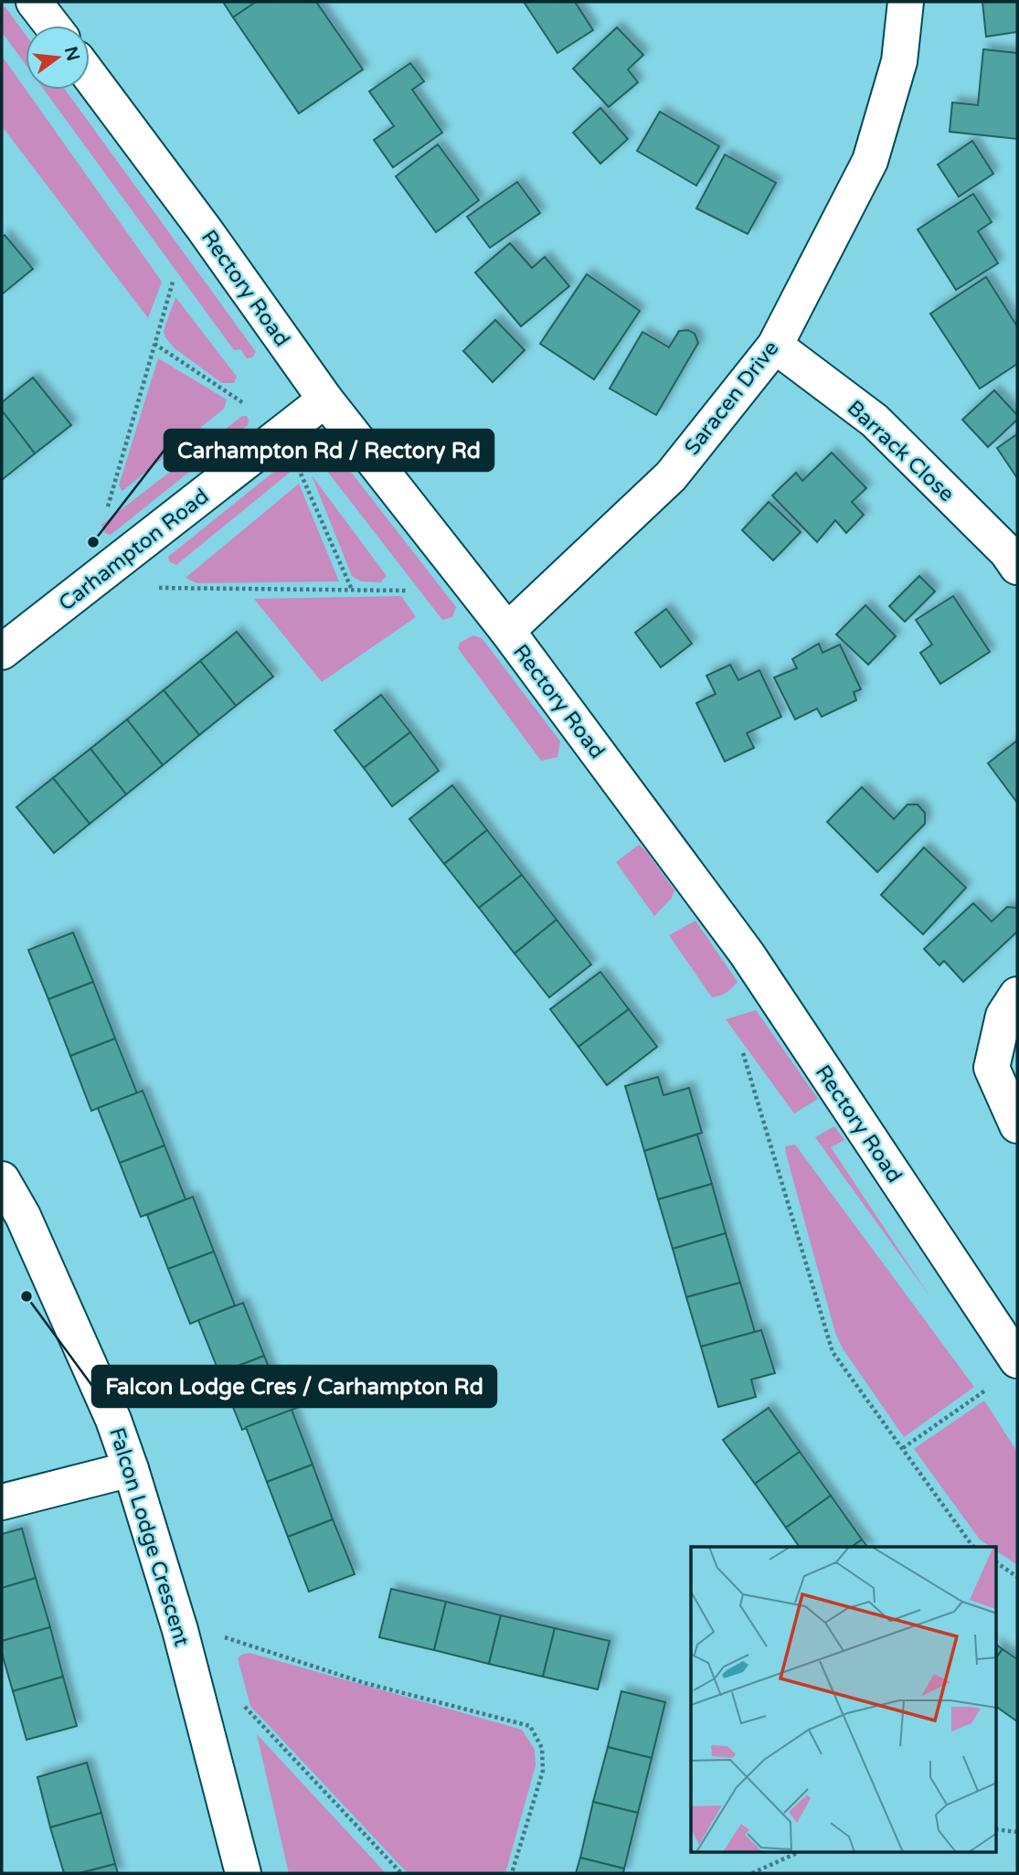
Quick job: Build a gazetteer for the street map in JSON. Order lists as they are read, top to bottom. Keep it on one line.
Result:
{"streets":{"street":["Rectory Road","Saracen Drive","Barrack Close","Carhampton Road","Falcon Lodge Crescent"]},"crossings":[["Rectory Road","Saracen Drive"],["Rectory Road","Carhampton Road"],["Saracen Drive","Barrack Close"]],"places":["Carhampton Rd / Rectory Rd","Falcon Lodge Cres / Carhampton Rd"],"north":"right"}
